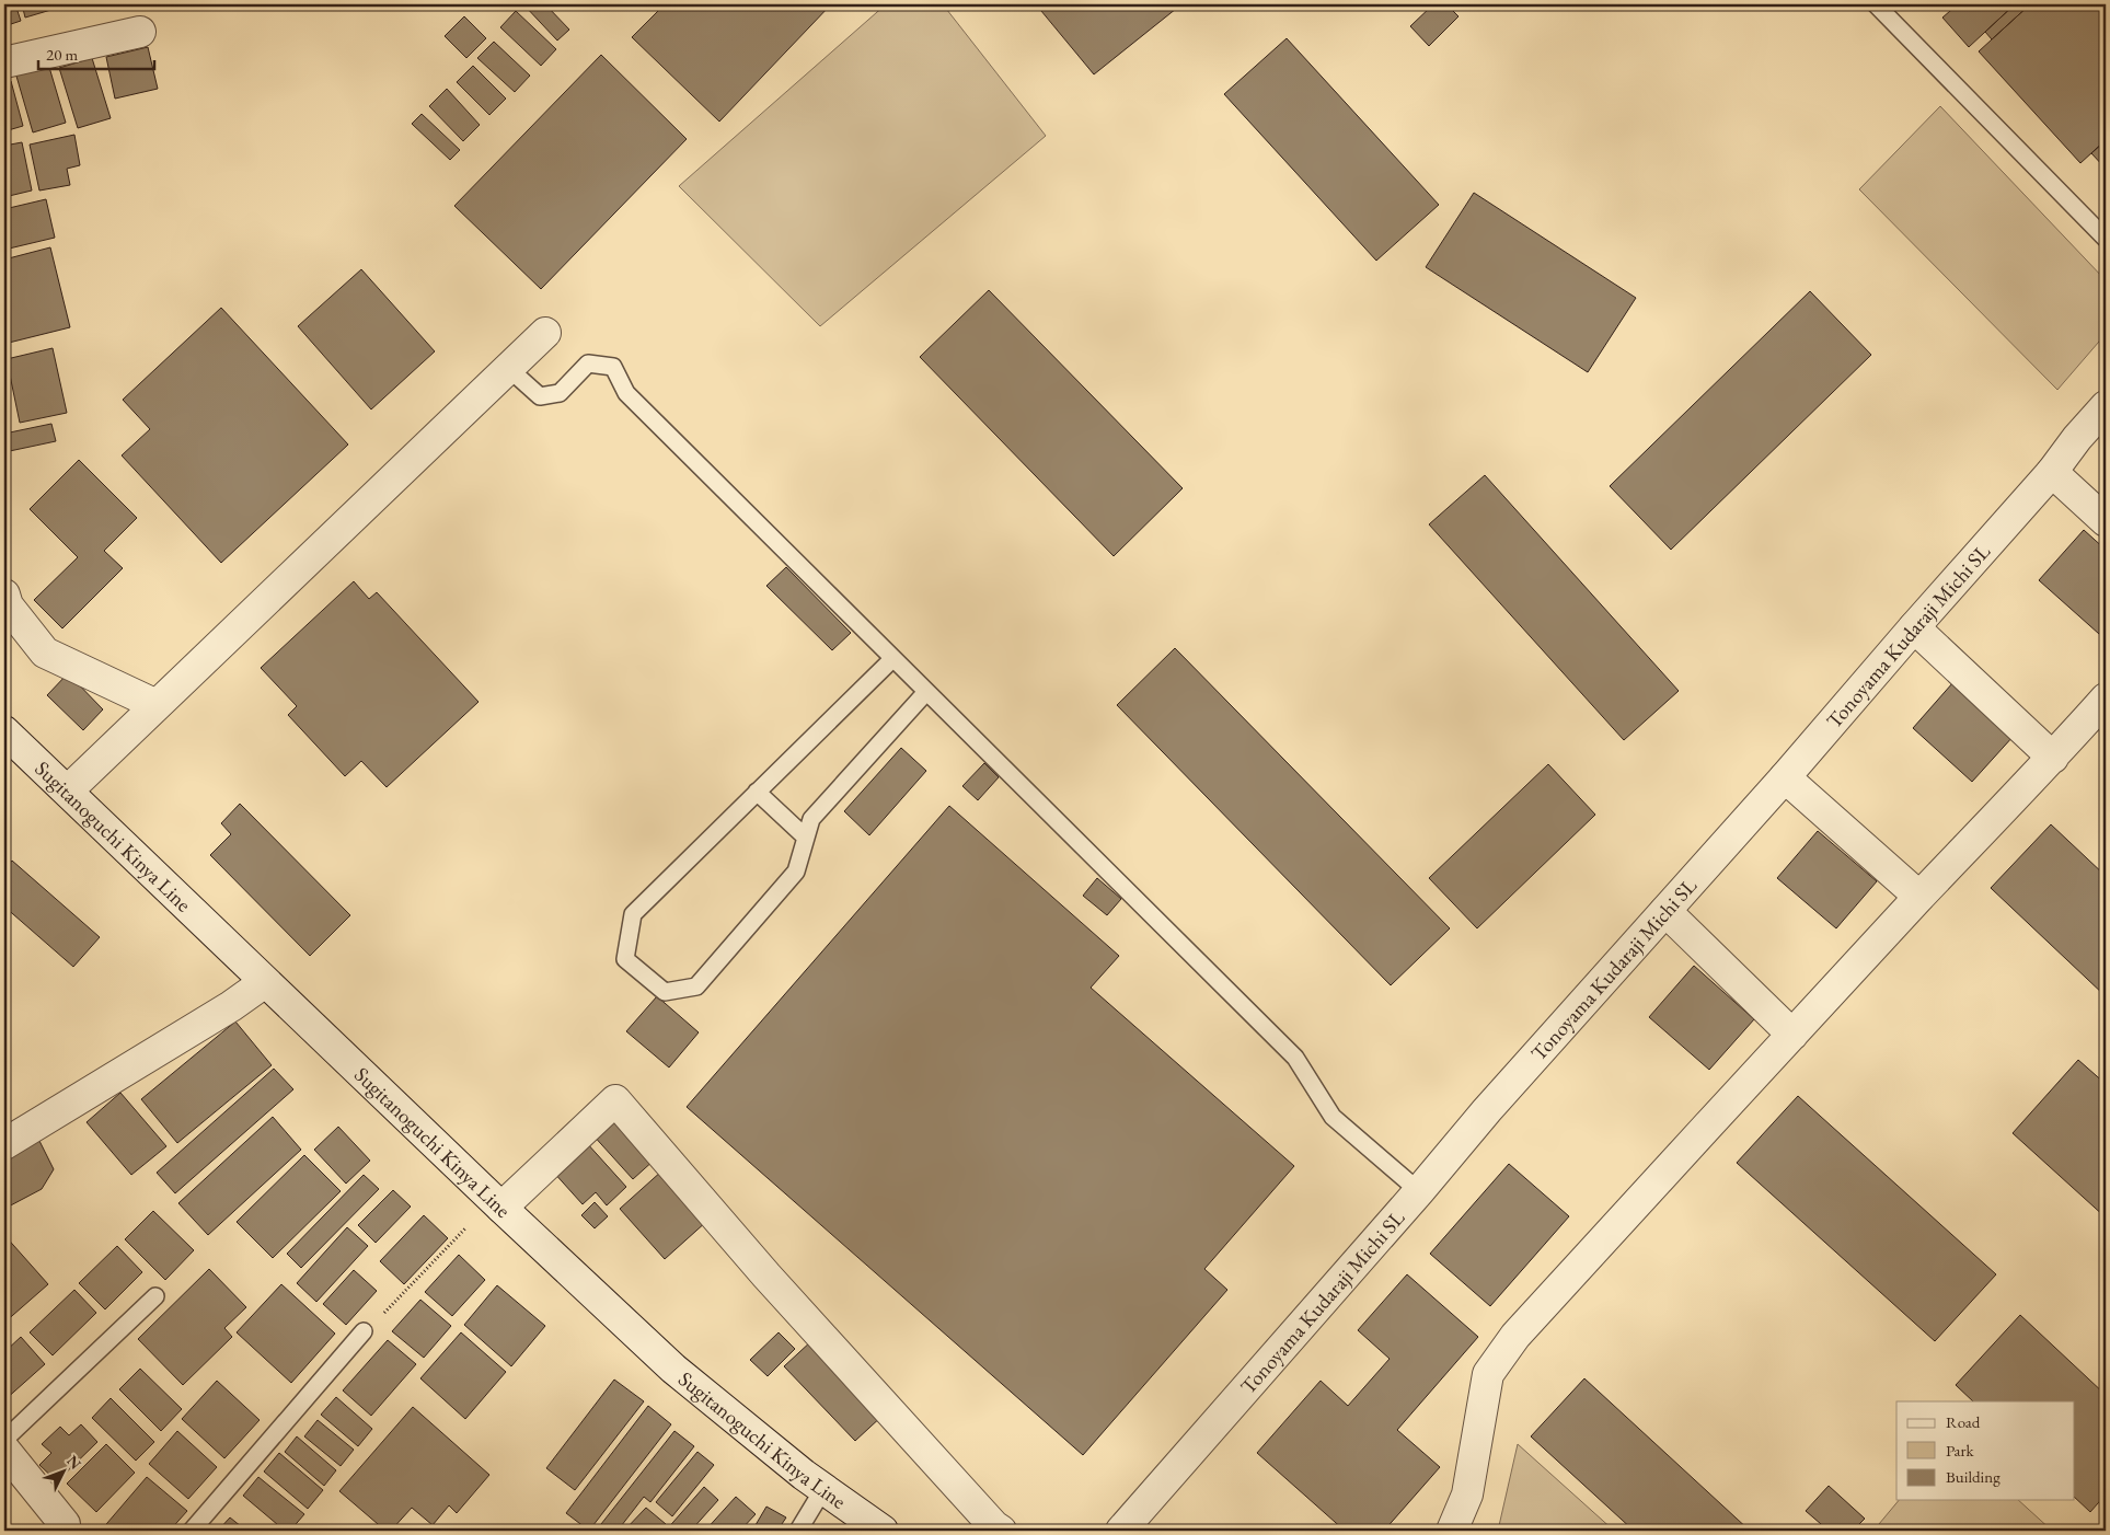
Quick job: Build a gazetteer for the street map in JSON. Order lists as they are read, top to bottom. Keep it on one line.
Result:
{"streets":{"street":["Tonoyama Kudaraji Michi SL","Sugitanoguchi Kinya Line"]},"legend":["Road","Park","Building"],"scale_bar":"20 m","north":"top right"}
